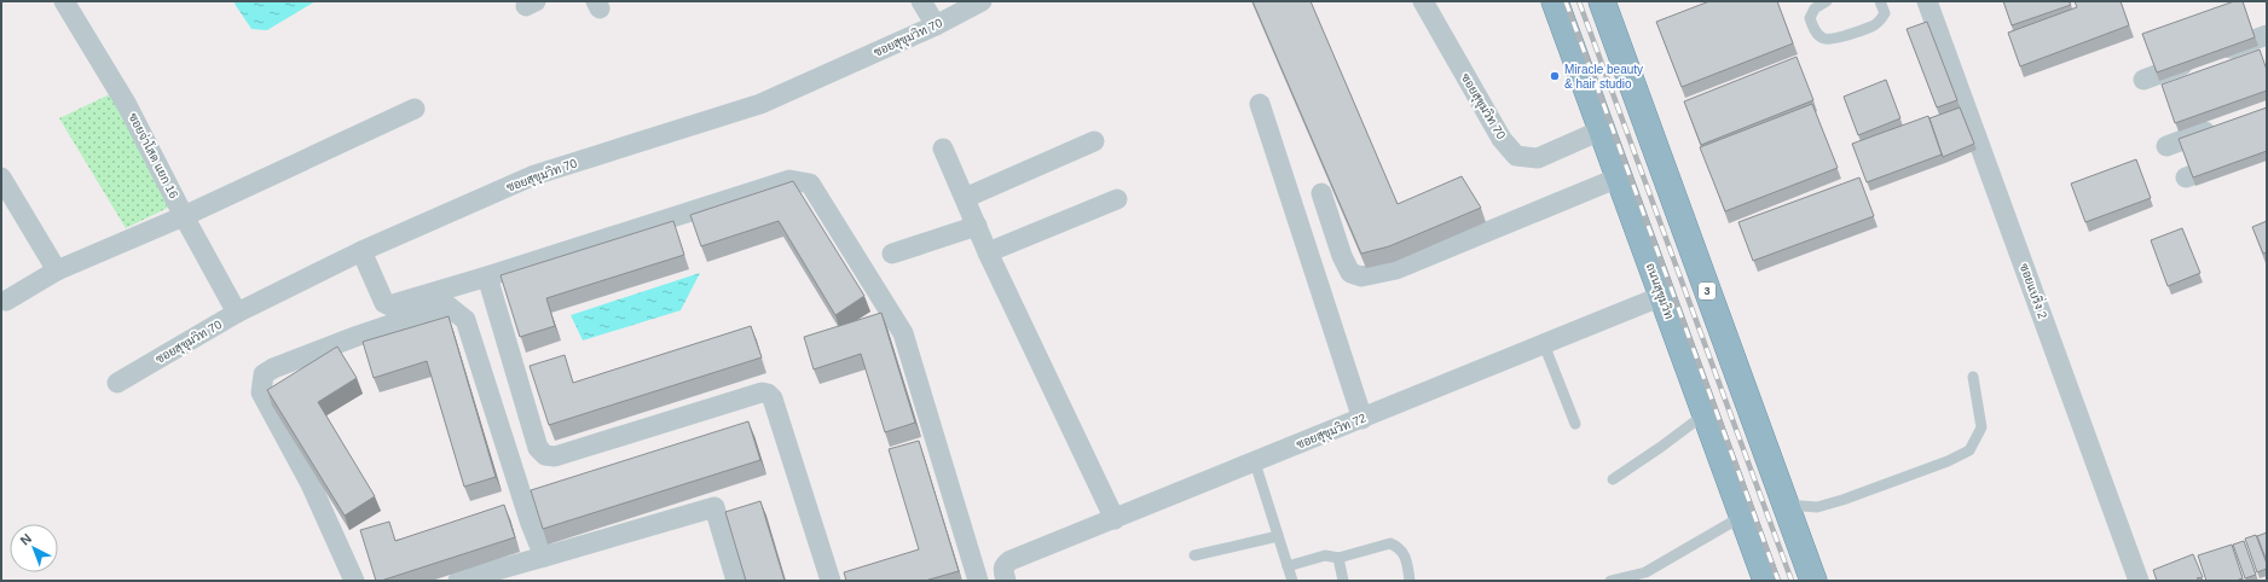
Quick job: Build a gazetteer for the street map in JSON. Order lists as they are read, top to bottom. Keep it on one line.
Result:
{"streets":{"highway":["ถนนสุขุมวิท","3"],"street":["ซอยสุขุมวิท 70","ซอยจ่าโสด แยก 16","ซอยแบริ่ง 2","ซอยสุขุมวิท 72"]},"crossings":[["ซอยสุขุมวิท 70","ซอยจ่าโสด แยก 16"],["ซอยสุขุมวิท 70","ถนนสุขุมวิท"],["ถนนสุขุมวิท","ซอยสุขุมวิท 72"]],"places":["Miracle beauty & hair studio"],"north":"top left"}
